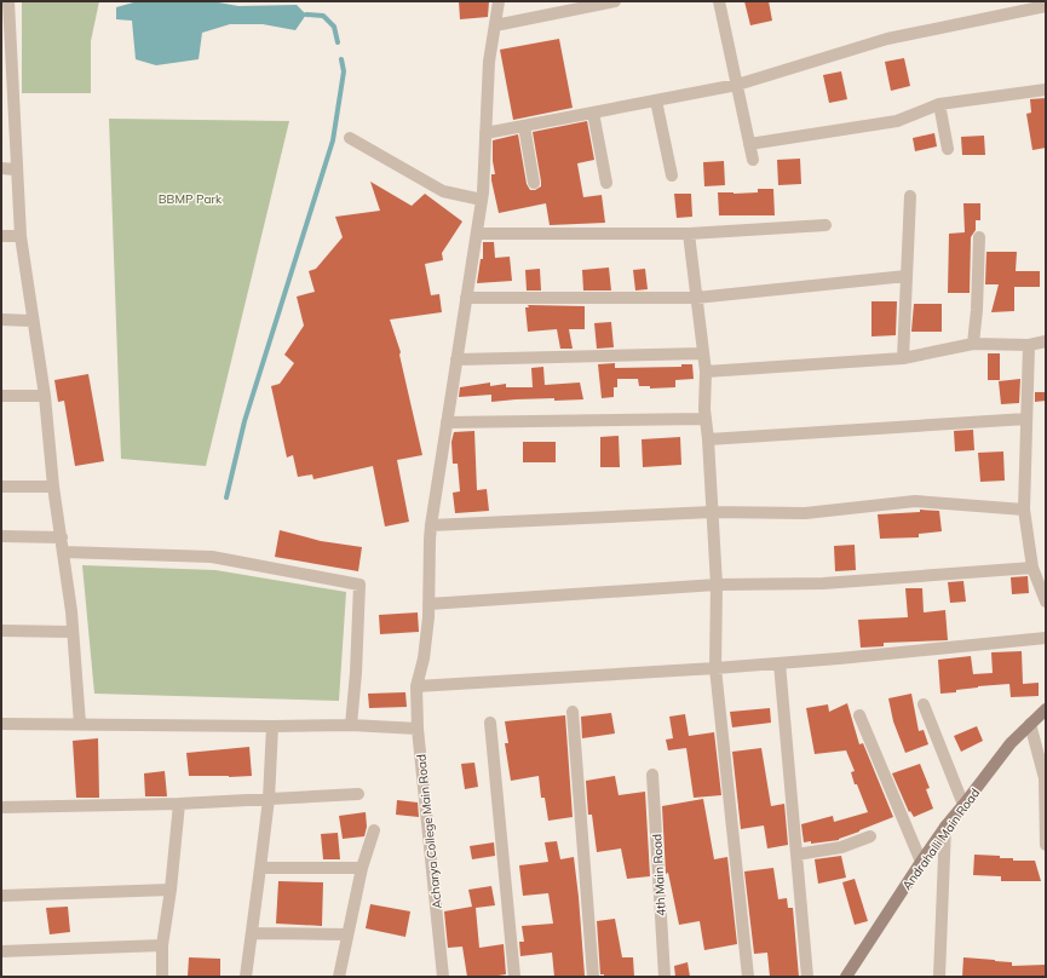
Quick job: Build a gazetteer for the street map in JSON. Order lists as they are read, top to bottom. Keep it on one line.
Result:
{"streets":{"main road":["Andrahalli Main Road"],"street":["Acharya College Main Road","4th Main Road"]},"parks":["BBMP Park"]}
